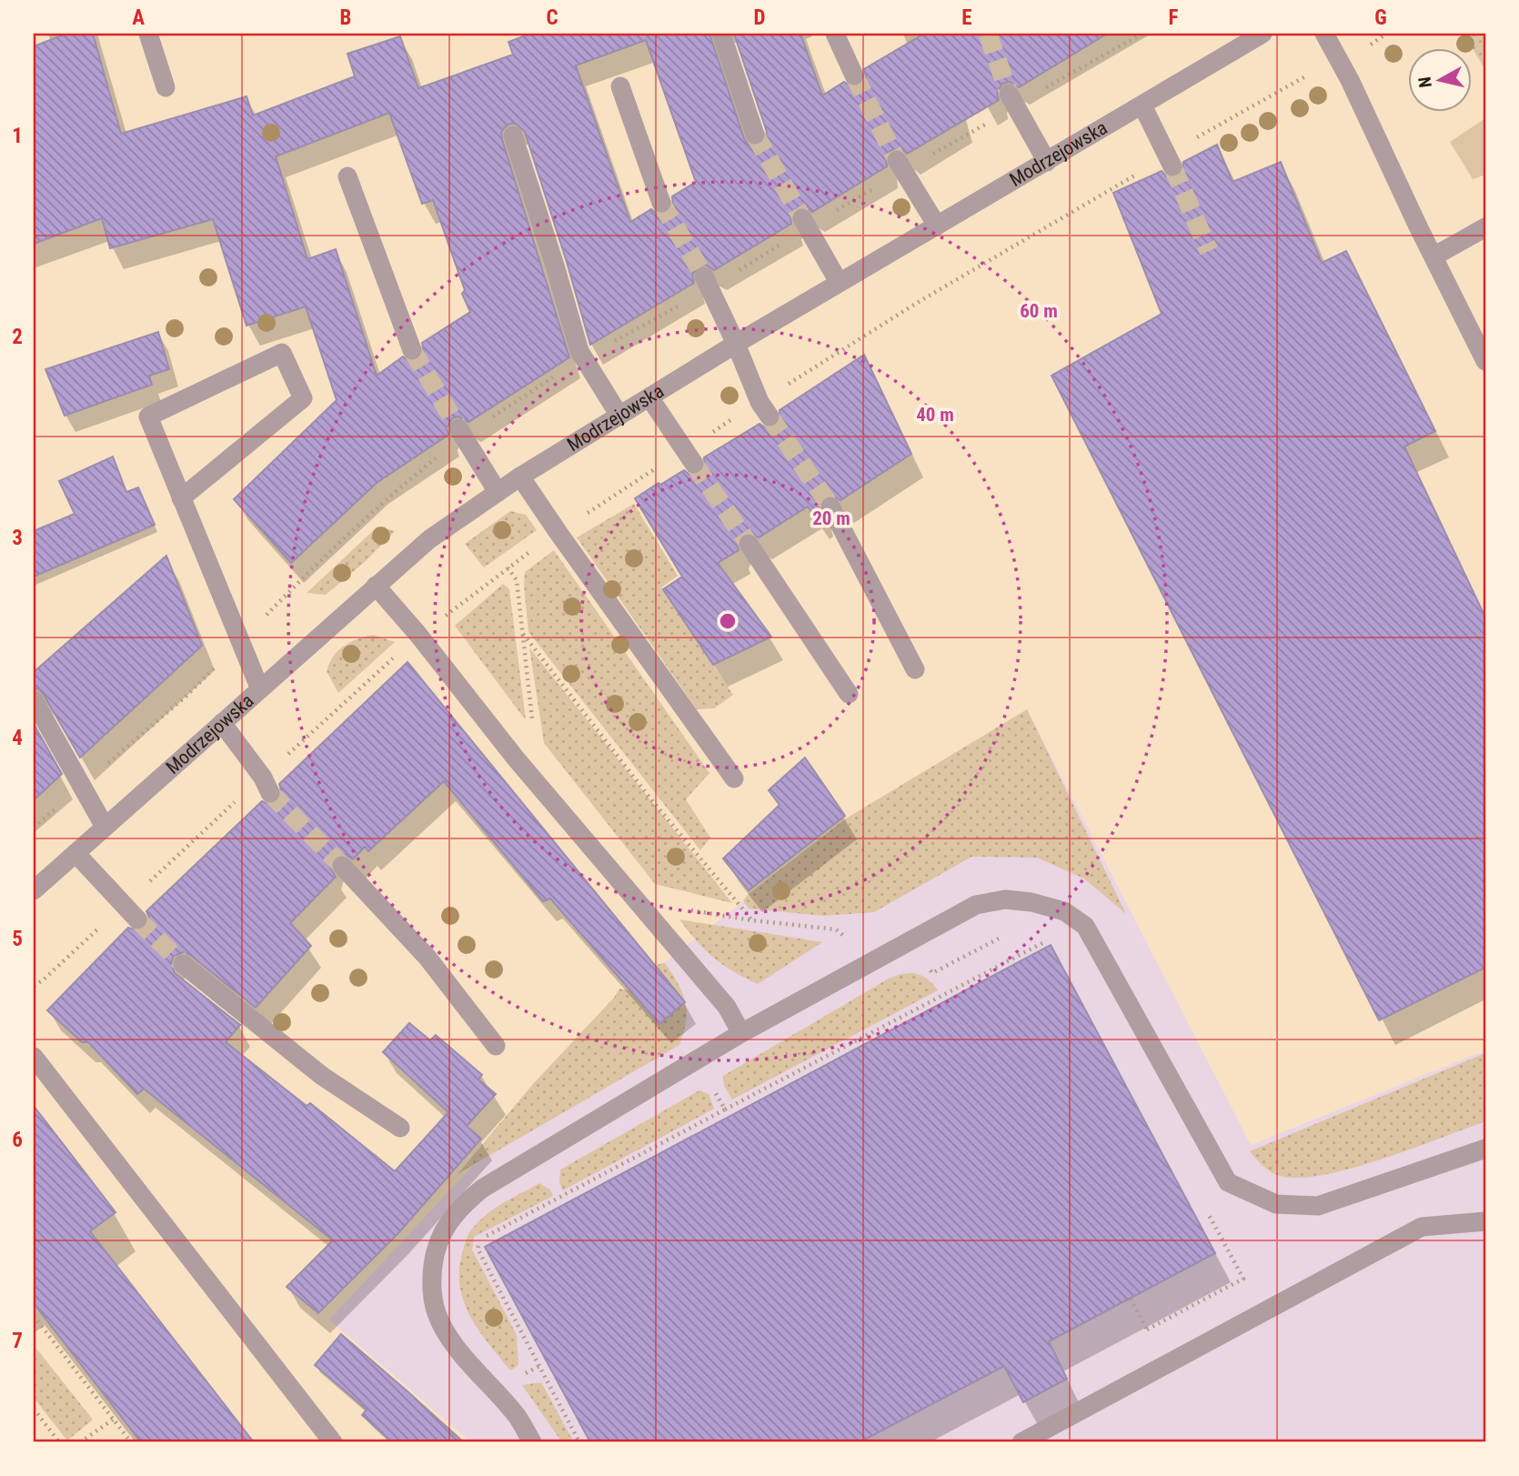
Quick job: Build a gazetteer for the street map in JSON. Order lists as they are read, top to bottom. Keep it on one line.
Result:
{"streets":{"street":["Modrzejowska"]},"north":"left","grid":{"columns":["A","B","C","D","E","F","G"],"rows":["1","2","3","4","5","6","7"]},"rings":["60 m","40 m","20 m"]}
